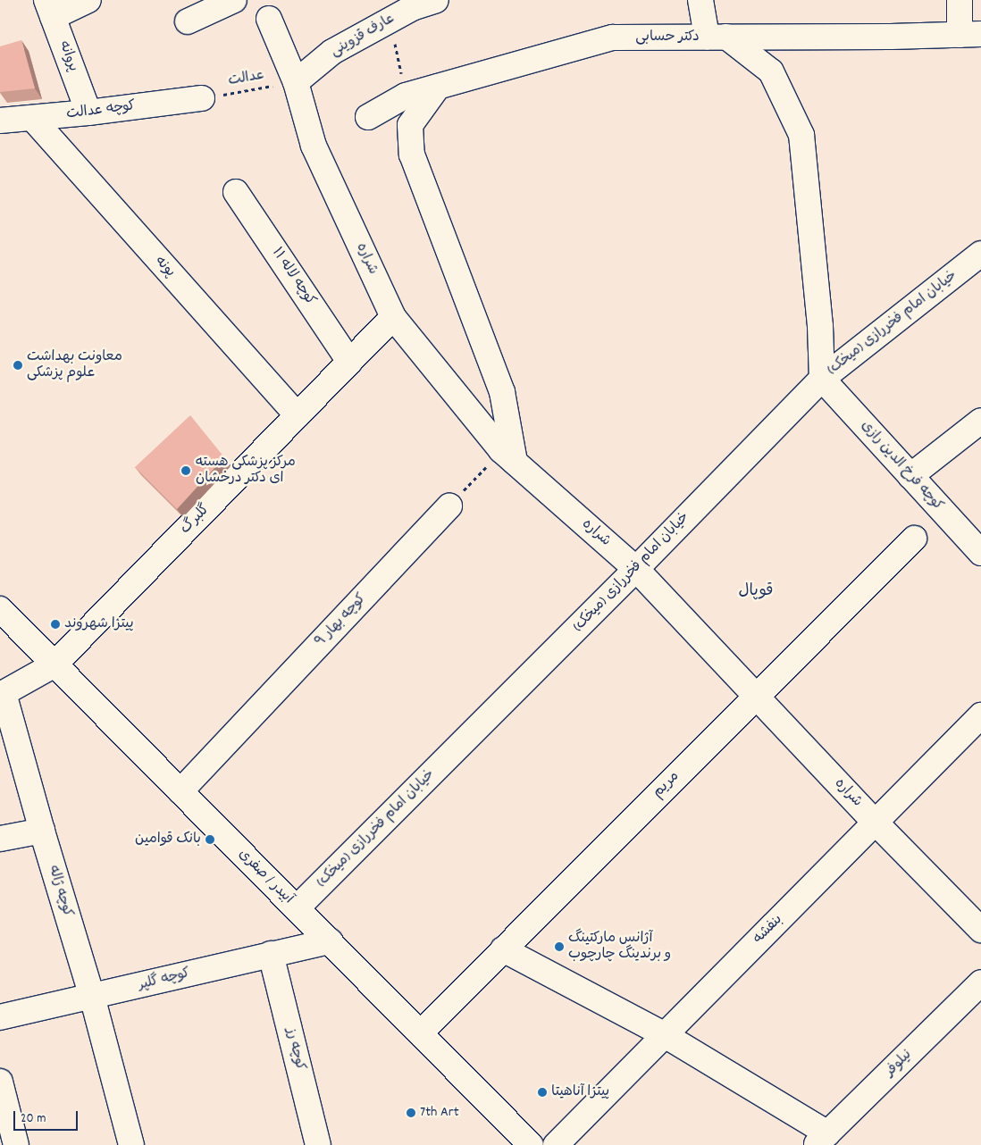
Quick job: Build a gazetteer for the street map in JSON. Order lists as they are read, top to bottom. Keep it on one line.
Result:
{"streets":{"street":["عارف قزوینی","دکتر حسابی","پروانه","کوچه عدالت","شراره","پونه","کوچه لاله ۱۱","خیابان امام فخررازی (میخک)","کوچه فرخ الدین رازی","گلبرگ","کوچه بهار ۹","مریم","آبیدر / صفری","کوچه ژاله","بنفشه","کوچه گلپر","کوچه رز","نیلوفر"],"path":["عدالت"]},"crossings":[["عارف قزوینی","عدالت"],["عارف قزوینی","شراره"],["پروانه","کوچه عدالت"],["عدالت","کوچه عدالت"],["عدالت","شراره"],["کوچه عدالت","پونه"],["شراره","خیابان امام فخررازی (میخک)"],["شراره","گلبرگ"],["شراره","مریم"],["شراره","بنفشه"],["پونه","گلبرگ"],["کوچه لاله ۱۱","گلبرگ"],["خیابان امام فخررازی (میخک)","کوچه فرخ الدین رازی"],["خیابان امام فخررازی (میخک)","آبیدر / صفری"],["گلبرگ","آبیدر / صفری"],["گلبرگ","کوچه ژاله"],["کوچه بهار ۹","آبیدر / صفری"],["مریم","آبیدر / صفری"],["آبیدر / صفری","کوچه ژاله"],["آبیدر / صفری","کوچه گلپر"],["کوچه ژاله","کوچه گلپر"],["کوچه گلپر","کوچه رز"]],"districts":["قوپال"],"places":["معاونت بهداشت علوم پزشکی","مرکز پزشکی هسته ای دکتر درخشان","پیتزا شهروند","بانک قوامین","آژانس مارکتینگ و برندینگ چارچوب","پیتزا آناهیتا","7th Art"],"scale_bar":"20 m"}
